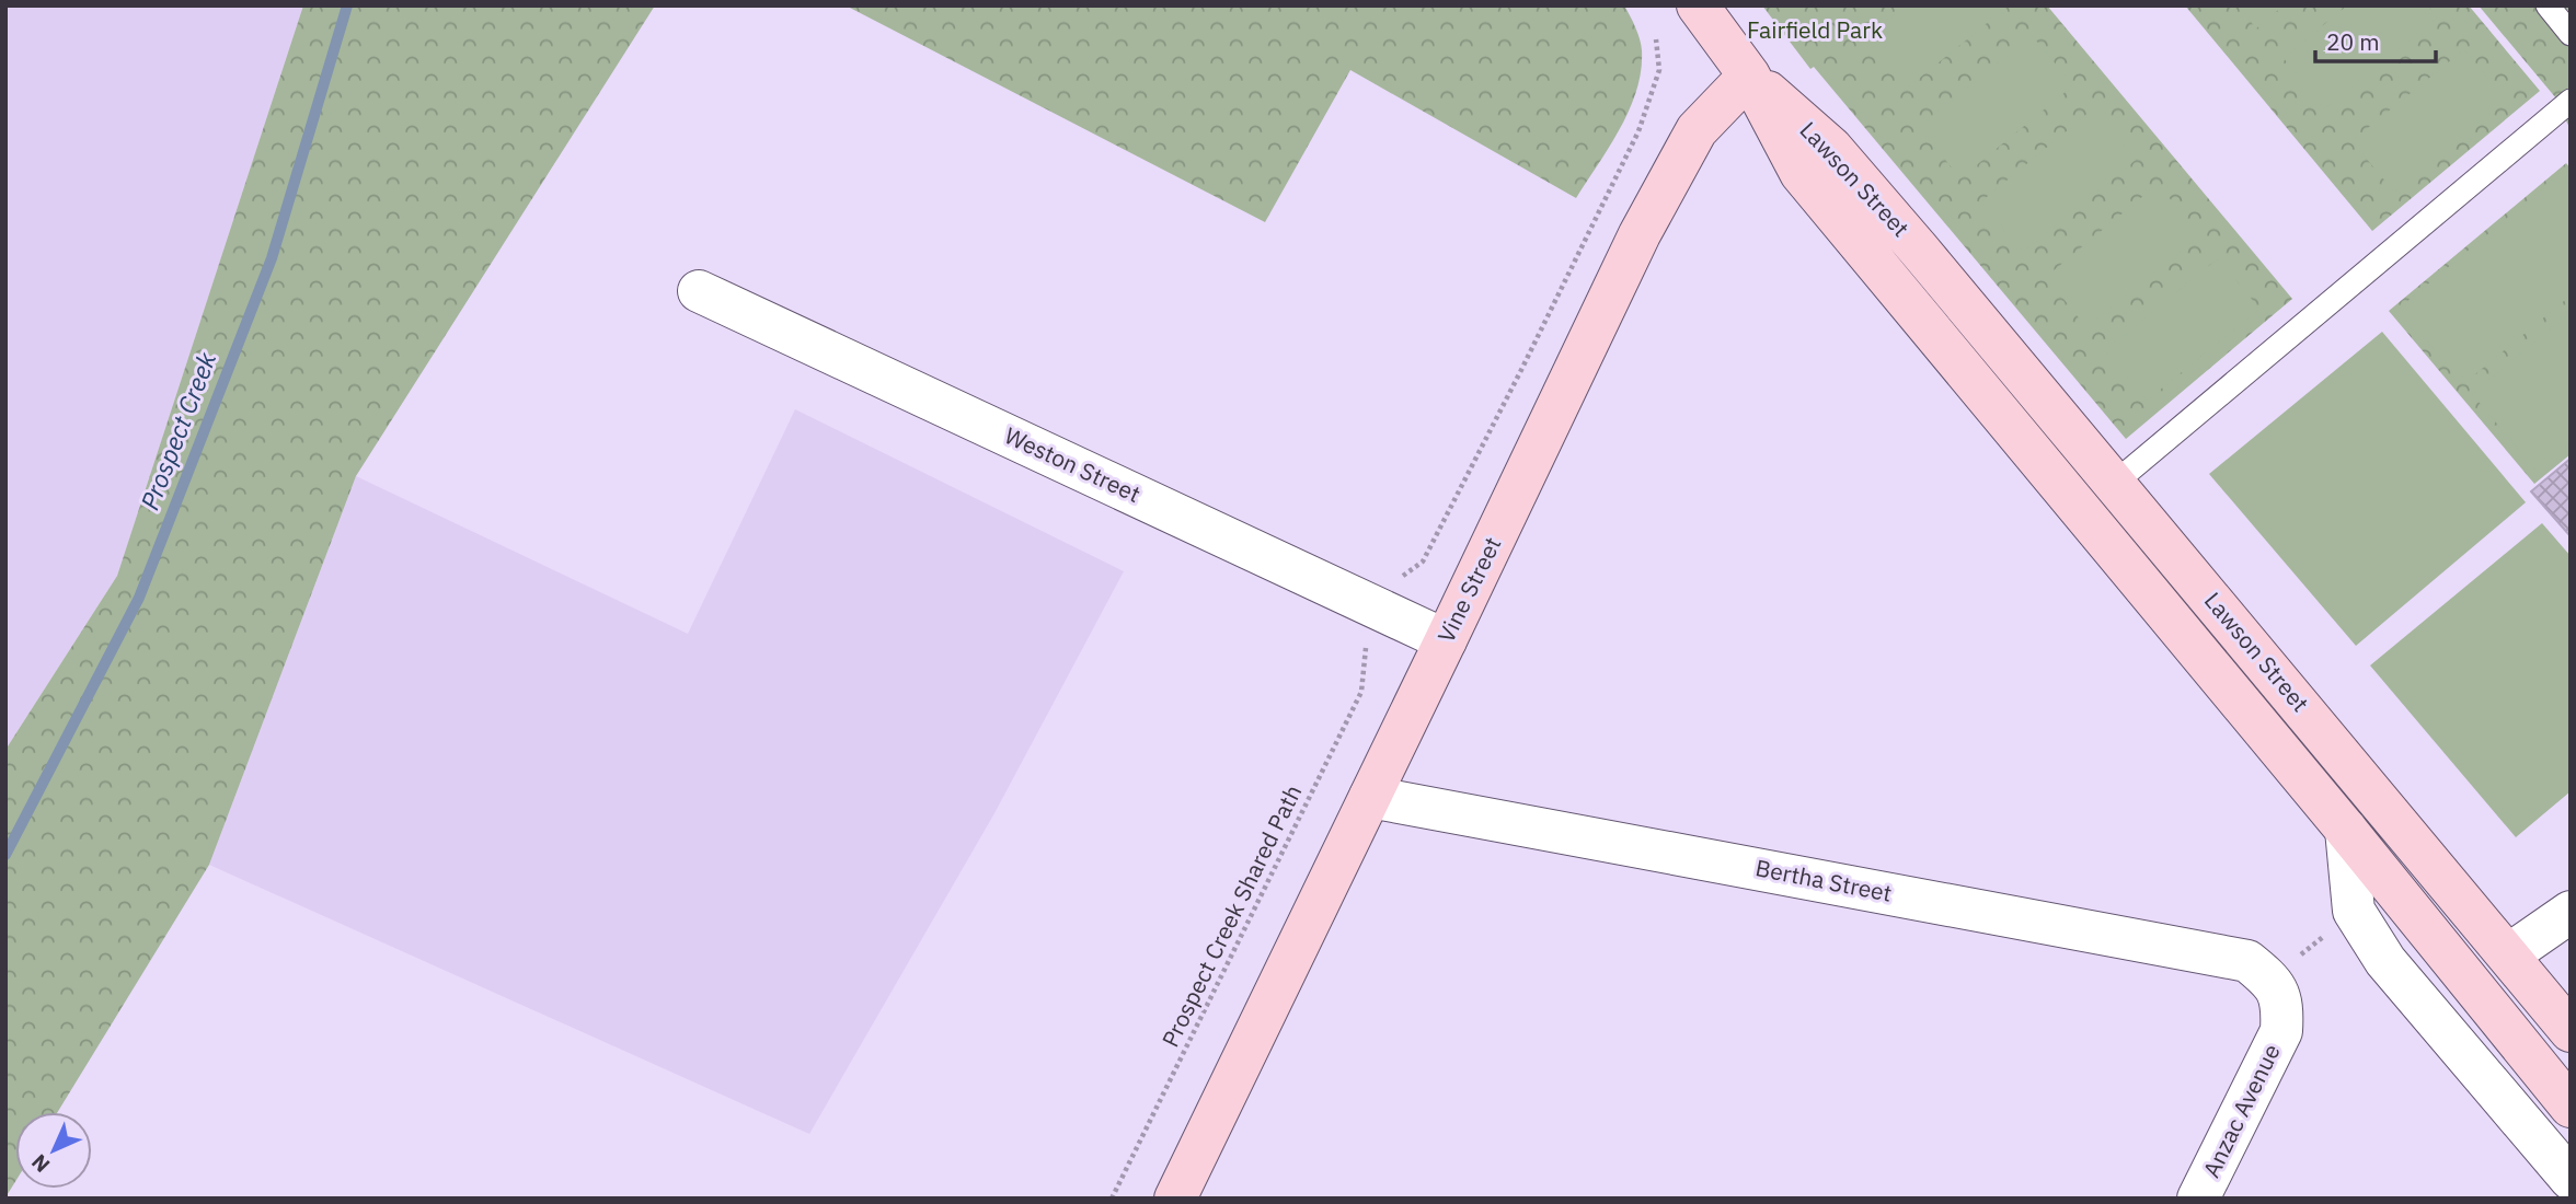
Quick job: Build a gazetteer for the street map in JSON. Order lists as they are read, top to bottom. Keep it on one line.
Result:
{"streets":{"main road":["Lawson Street","Vine Street"],"street":["Weston Street","Bertha Street","Anzac Avenue"],"path":["Prospect Creek Shared Path"]},"crossings":[["Lawson Street","Vine Street"],["Weston Street","Vine Street"],["Vine Street","Bertha Street"],["Bertha Street","Anzac Avenue"]],"water":["Prospect Creek"],"parks":["Fairfield Park"],"scale_bar":"20 m","north":"bottom left"}
